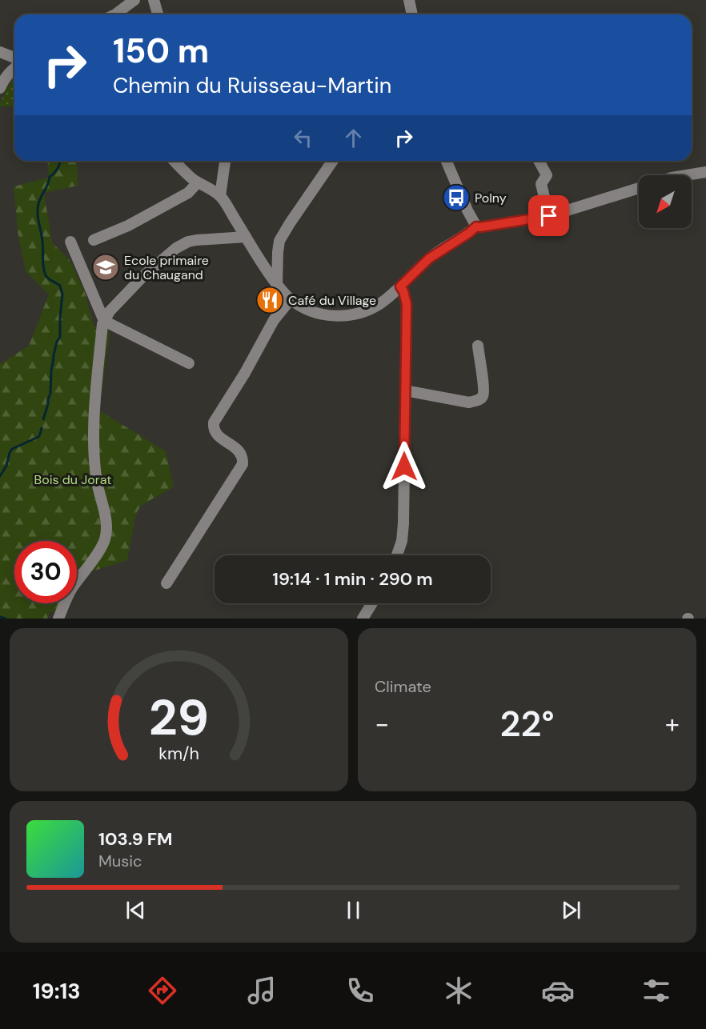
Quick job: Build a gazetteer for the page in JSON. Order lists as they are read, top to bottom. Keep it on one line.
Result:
{"parks":["Bois du Jorat"],"places":{"bus stop":["Polny"],"school or university":["Ecole primaire du Chaugand"],"restaurant":["Café du Village"]},"north":"bottom left","page":{"turn":["150 m","Chemin du Ruisseau-Martin"],"limit":"30","trip":"19:14 · 1 min · 290 m","tile":"Climate","heat":["−","22°","+"],"song":["103.9 FM","Music"],"tabs":"19:13","gauge":["29","km/h"]}}
